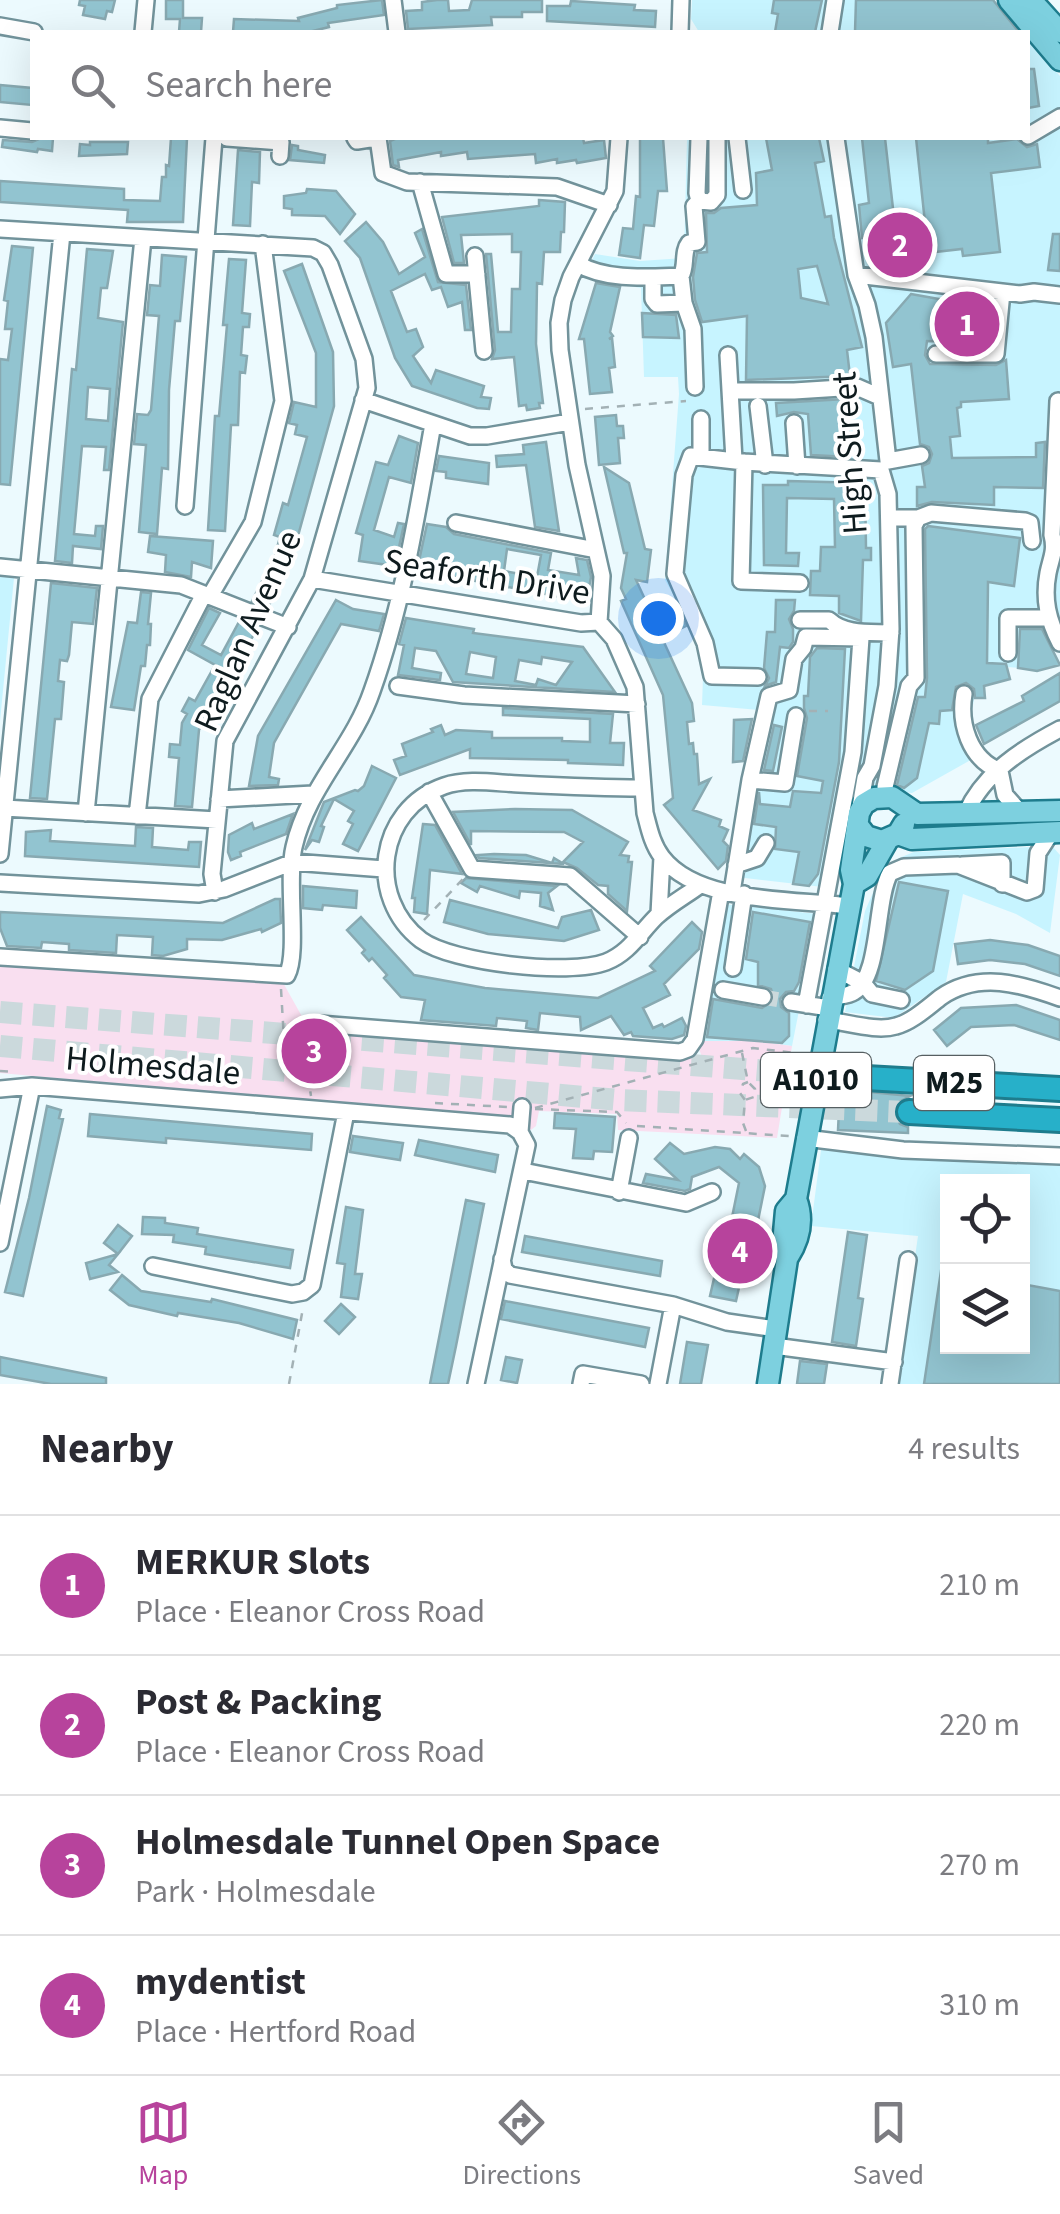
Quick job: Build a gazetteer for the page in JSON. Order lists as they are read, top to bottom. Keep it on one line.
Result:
{"streets":{"highway":["M25"],"main road":["High Street","A1010"],"street":["Seaforth Drive","Raglan Avenue","Holmesdale"]},"crossings":[["High Street","A1010"],["Seaforth Drive","Raglan Avenue"]],"page":{"search":"Search here","pins":["2","1","3","4"],"heading":["Nearby","4 results"],"list":[{"mark":"1","name":"MERKUR Slots","note":"Place · Eleanor Cross Road","value":"210 m"},{"mark":"2","name":"Post & Packing","note":"Place · Eleanor Cross Road","value":"220 m"},{"mark":"3","name":"Holmesdale Tunnel Open Space","note":"Park · Holmesdale","value":"270 m"},{"mark":"4","name":"mydentist","note":"Place · Hertford Road","value":"310 m"}],"nav":["Map","Directions","Saved"]}}
